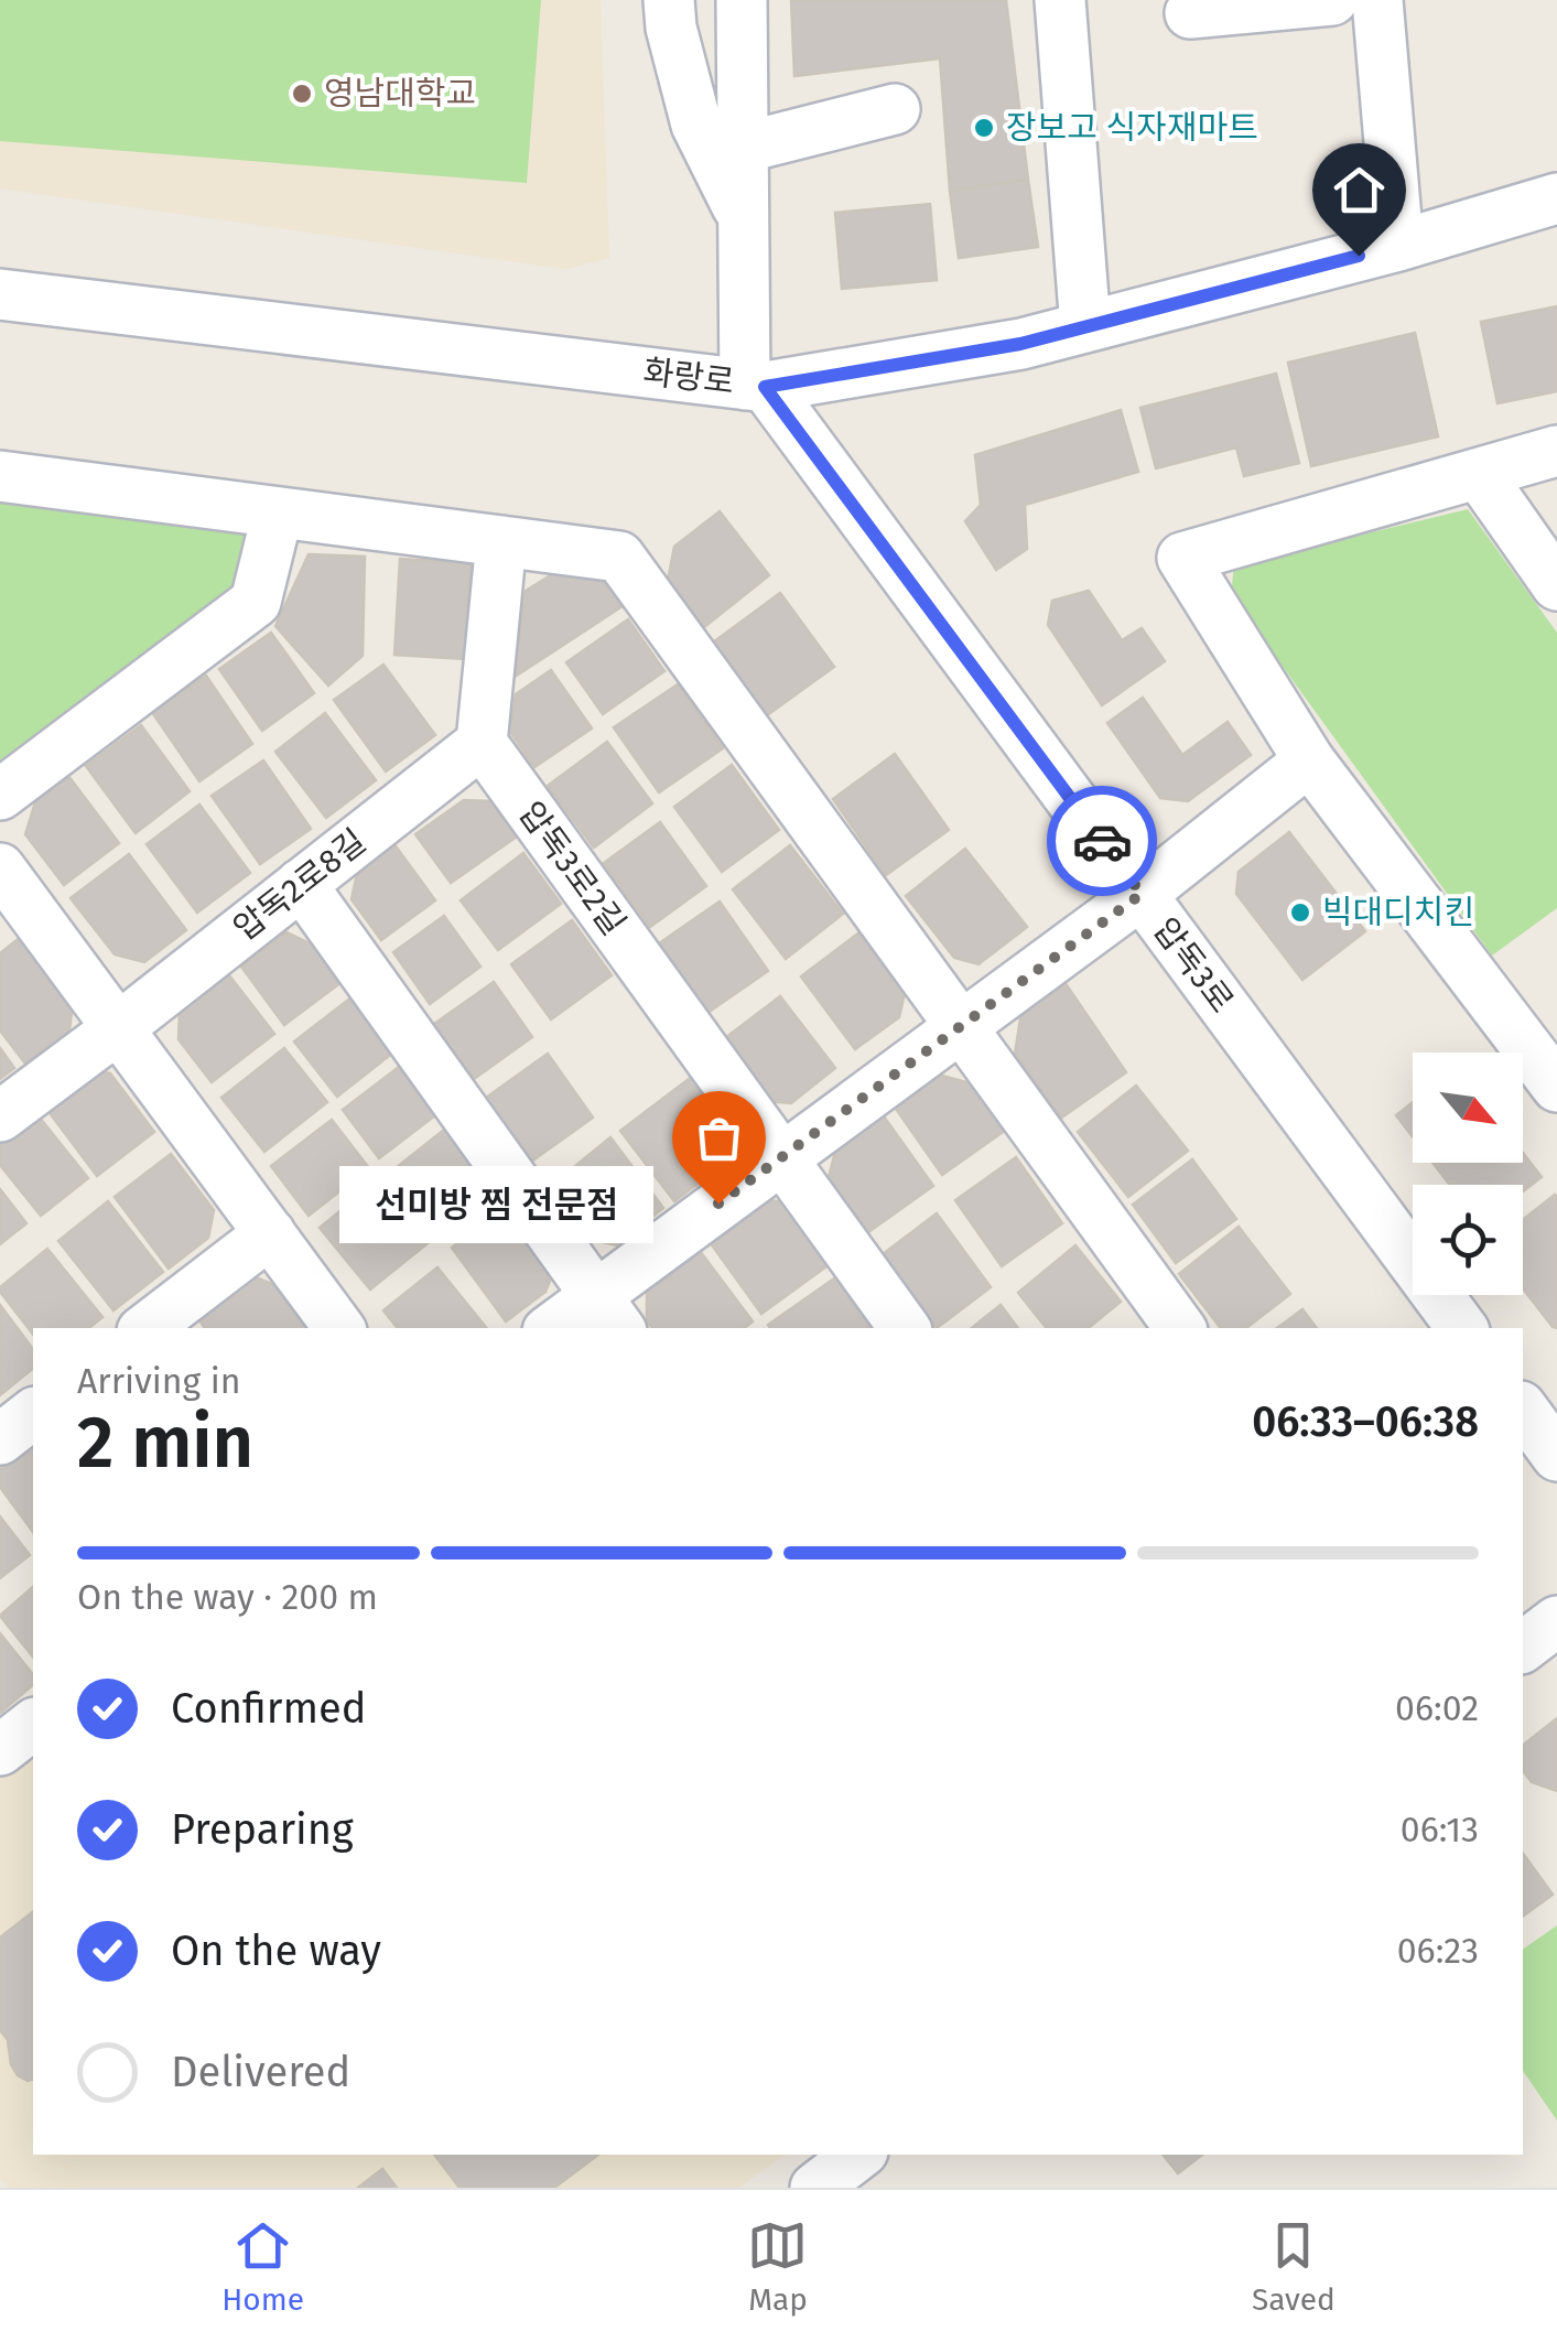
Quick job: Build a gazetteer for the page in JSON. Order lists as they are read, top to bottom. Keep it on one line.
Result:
{"streets":{"street":["화랑로","압독3로2길","압독2로8길","압독3로"]},"crossings":[["화랑로","압독3로"],["압독3로2길","압독2로8길"]],"places":["영남대학교","장보고 식자재마트","빅대디치킨","선미방 찜 전문점"],"north":"bottom right","page":{"bubble":"선미방 찜 전문점","heading":["2 min","Arriving in","06:33–06:38"],"bar":"On the way · 200 m","list":[["Confirmed","06:02"],["Preparing","06:13"],["On the way","06:23"],"Delivered"],"tabs":["Home","Map","Saved"]}}
